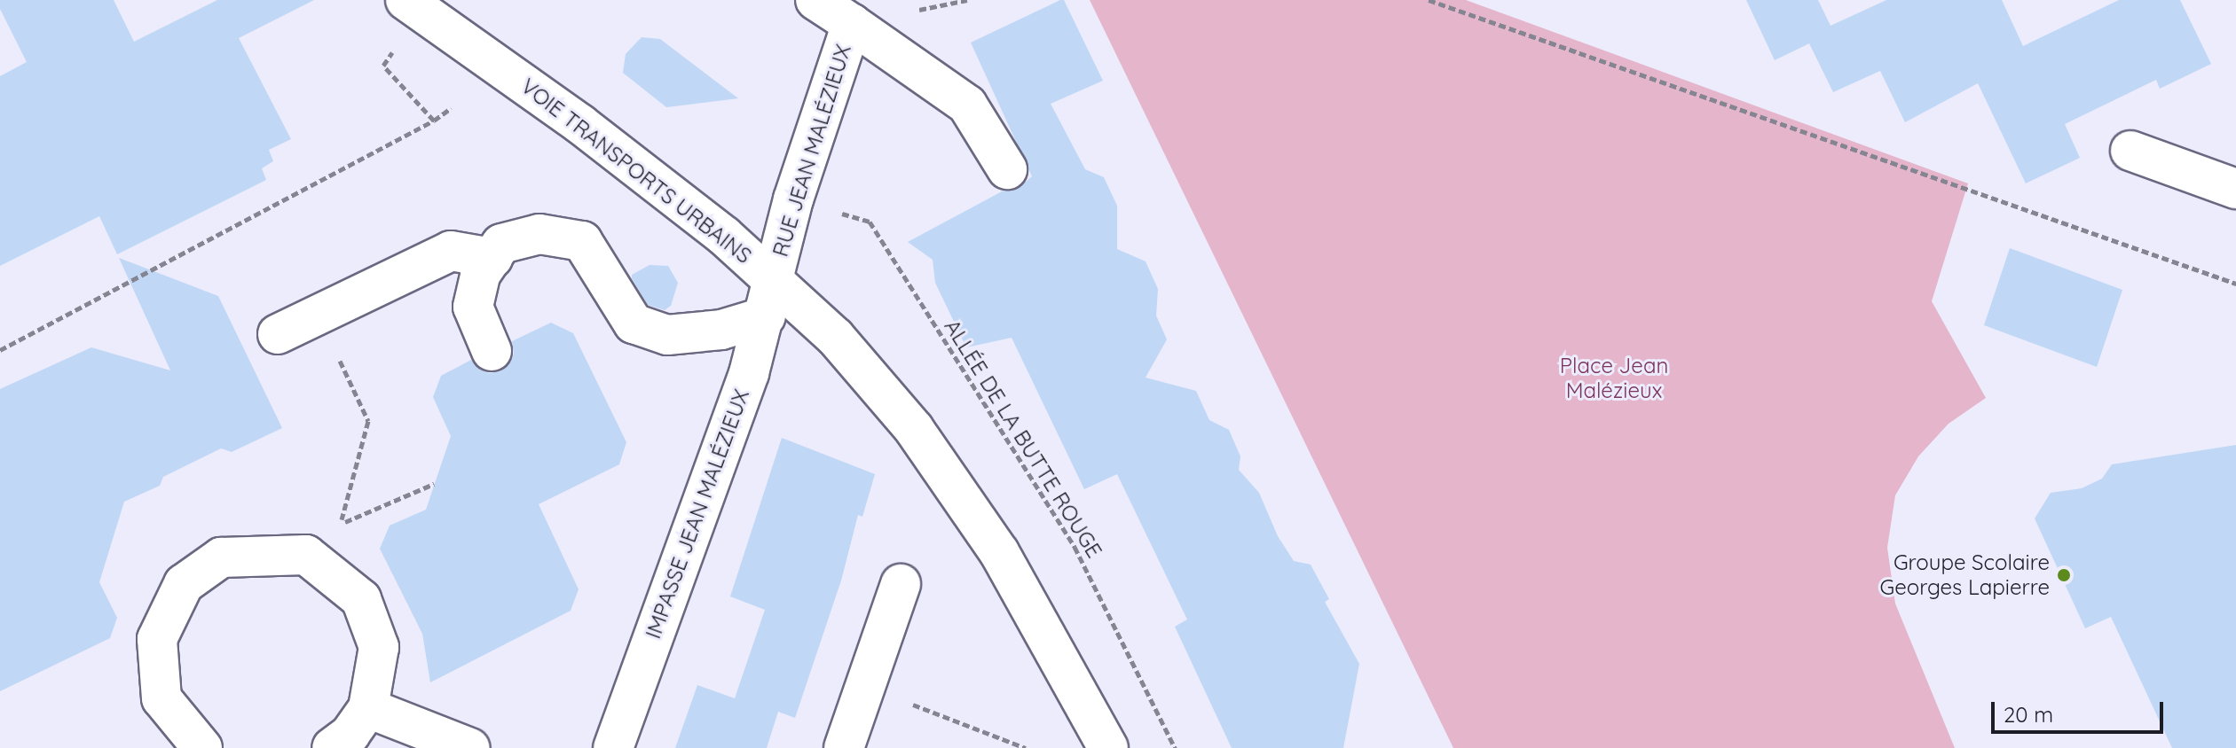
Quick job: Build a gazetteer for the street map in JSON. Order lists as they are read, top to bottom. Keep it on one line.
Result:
{"streets":{"street":["RUE JEAN MALÉZIEUX","VOIE TRANSPORTS URBAINS","IMPASSE JEAN MALÉZIEUX"],"path":["ALLÉE DE LA BUTTE ROUGE"]},"crossings":[["RUE JEAN MALÉZIEUX","VOIE TRANSPORTS URBAINS"],["RUE JEAN MALÉZIEUX","ALLÉE DE LA BUTTE ROUGE"],["RUE JEAN MALÉZIEUX","IMPASSE JEAN MALÉZIEUX"],["VOIE TRANSPORTS URBAINS","IMPASSE JEAN MALÉZIEUX"]],"parks":["Place Jean Malézieux"],"places":["Groupe Scolaire Georges Lapierre"],"scale_bar":"20 m"}
